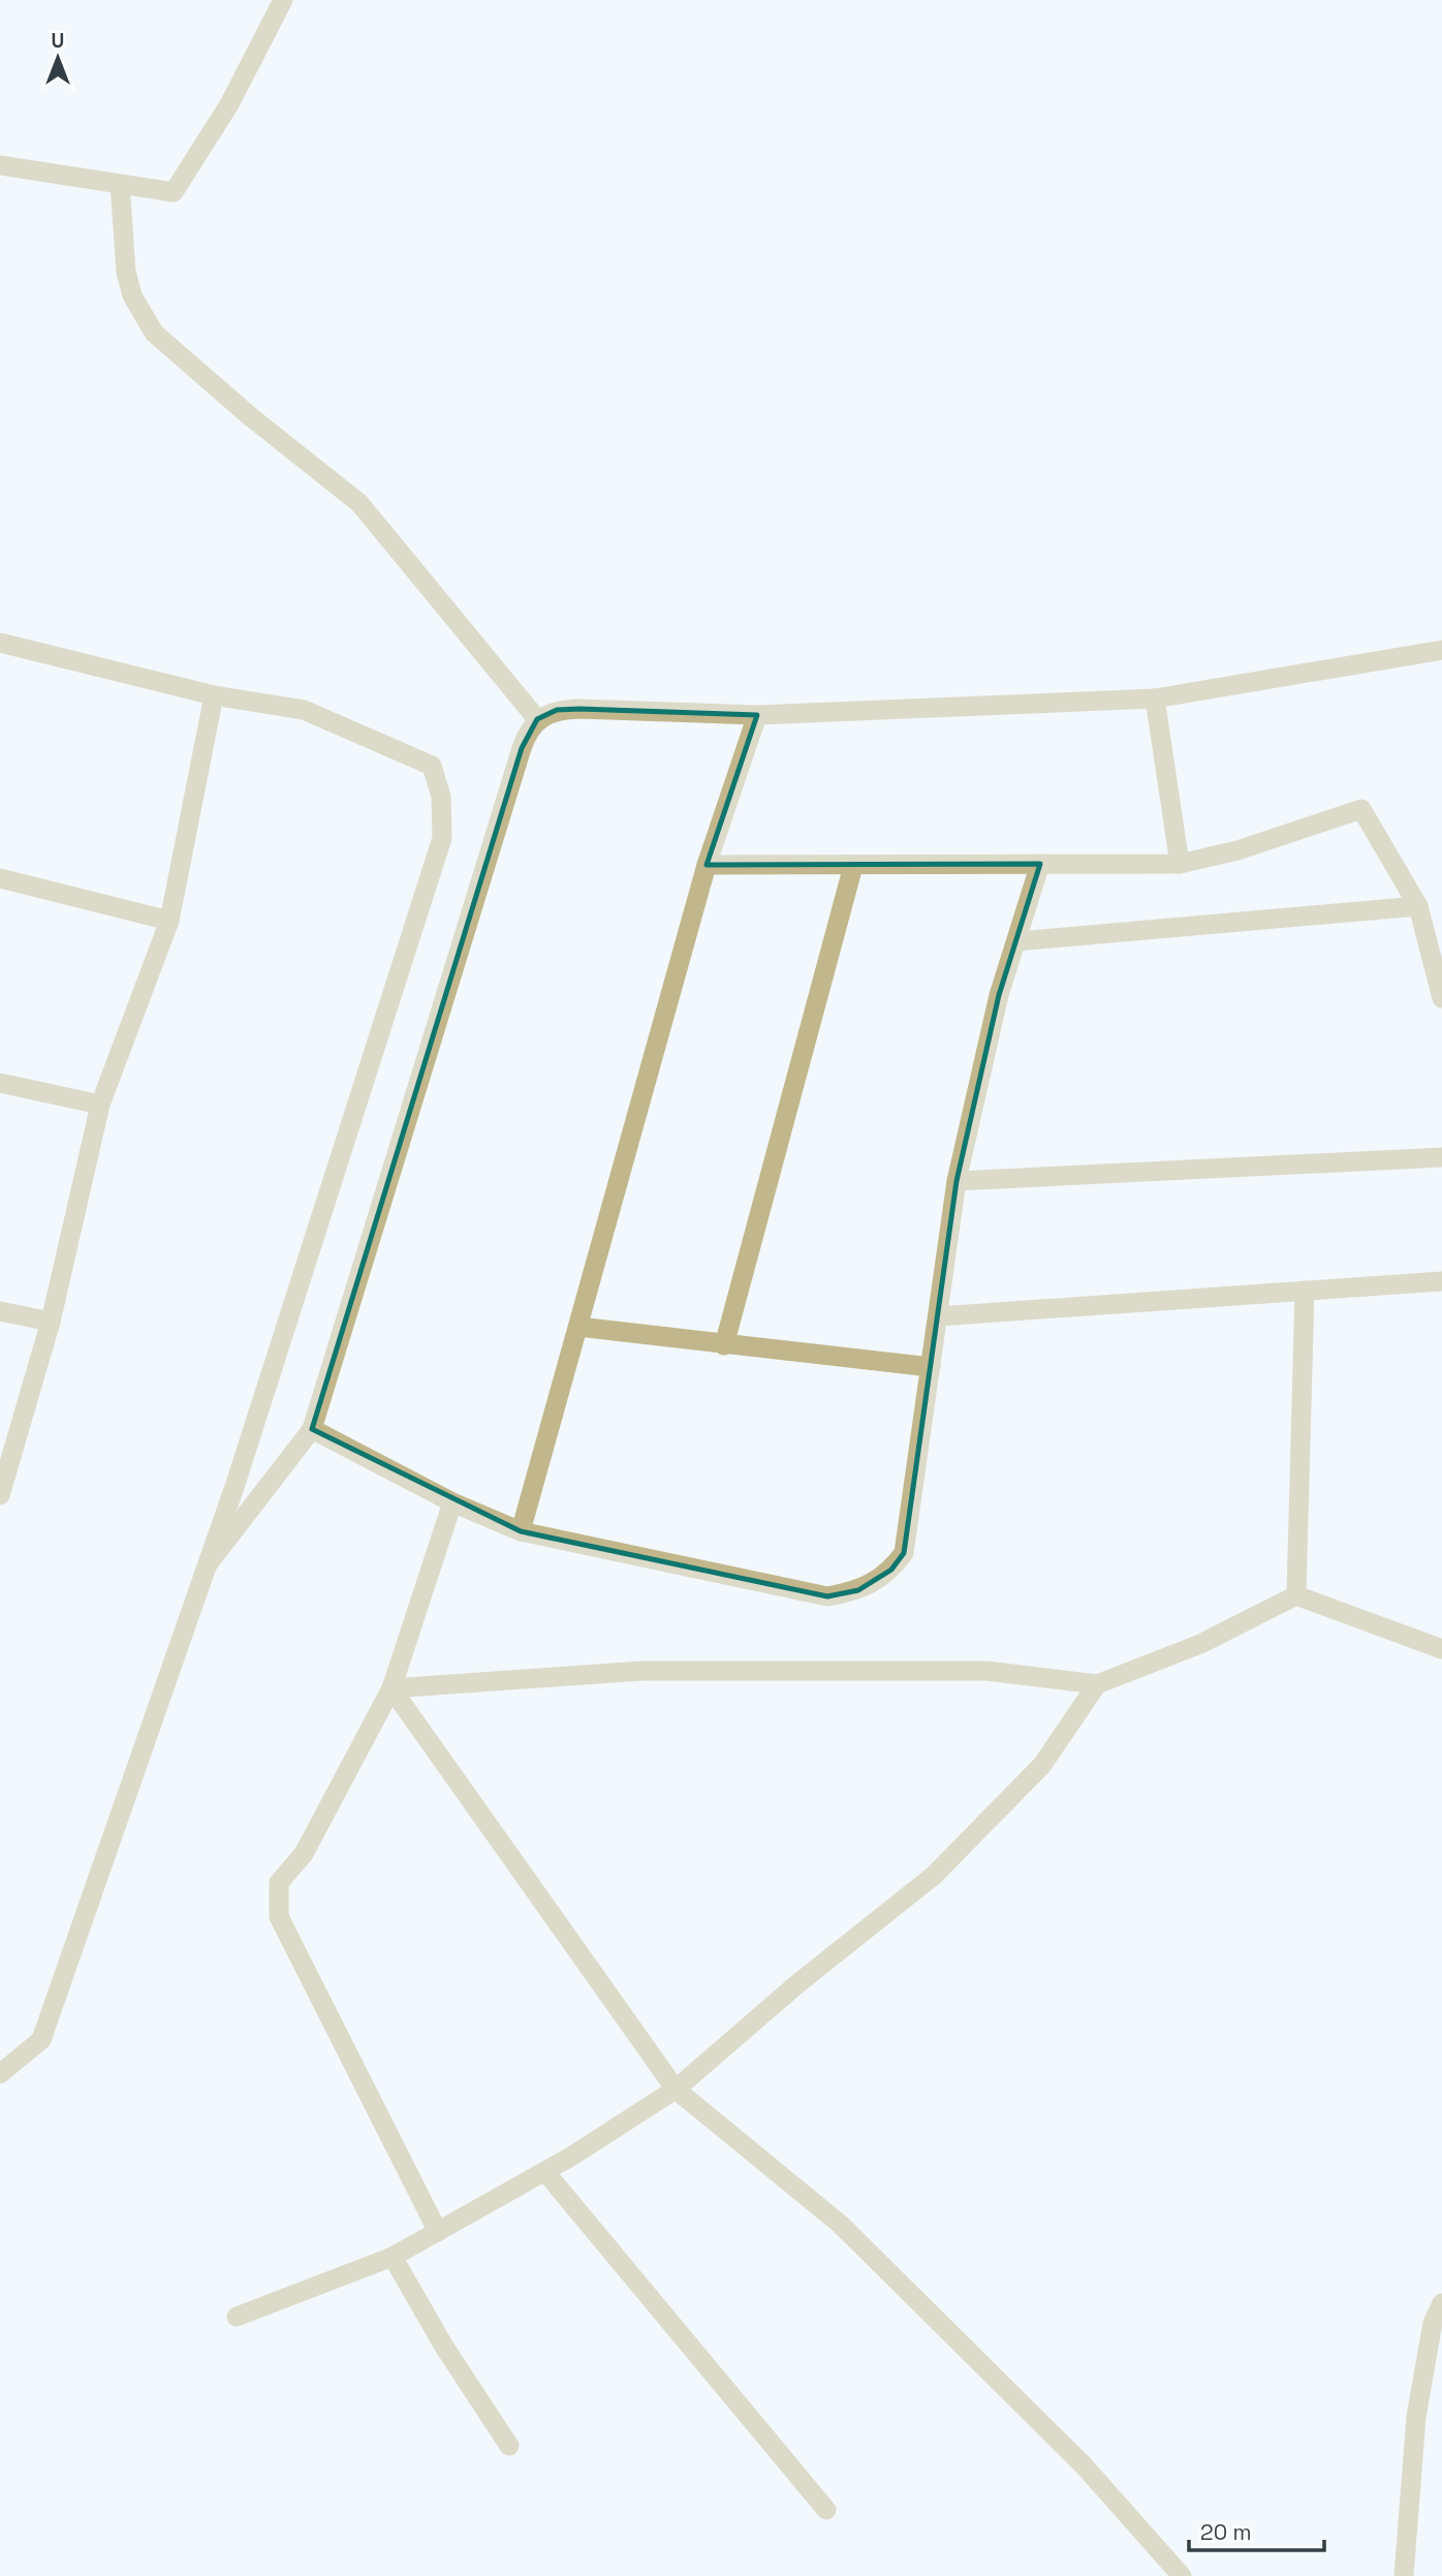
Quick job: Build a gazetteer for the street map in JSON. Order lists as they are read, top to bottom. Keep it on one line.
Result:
{"scale_bar":"20 m","north":"top"}
